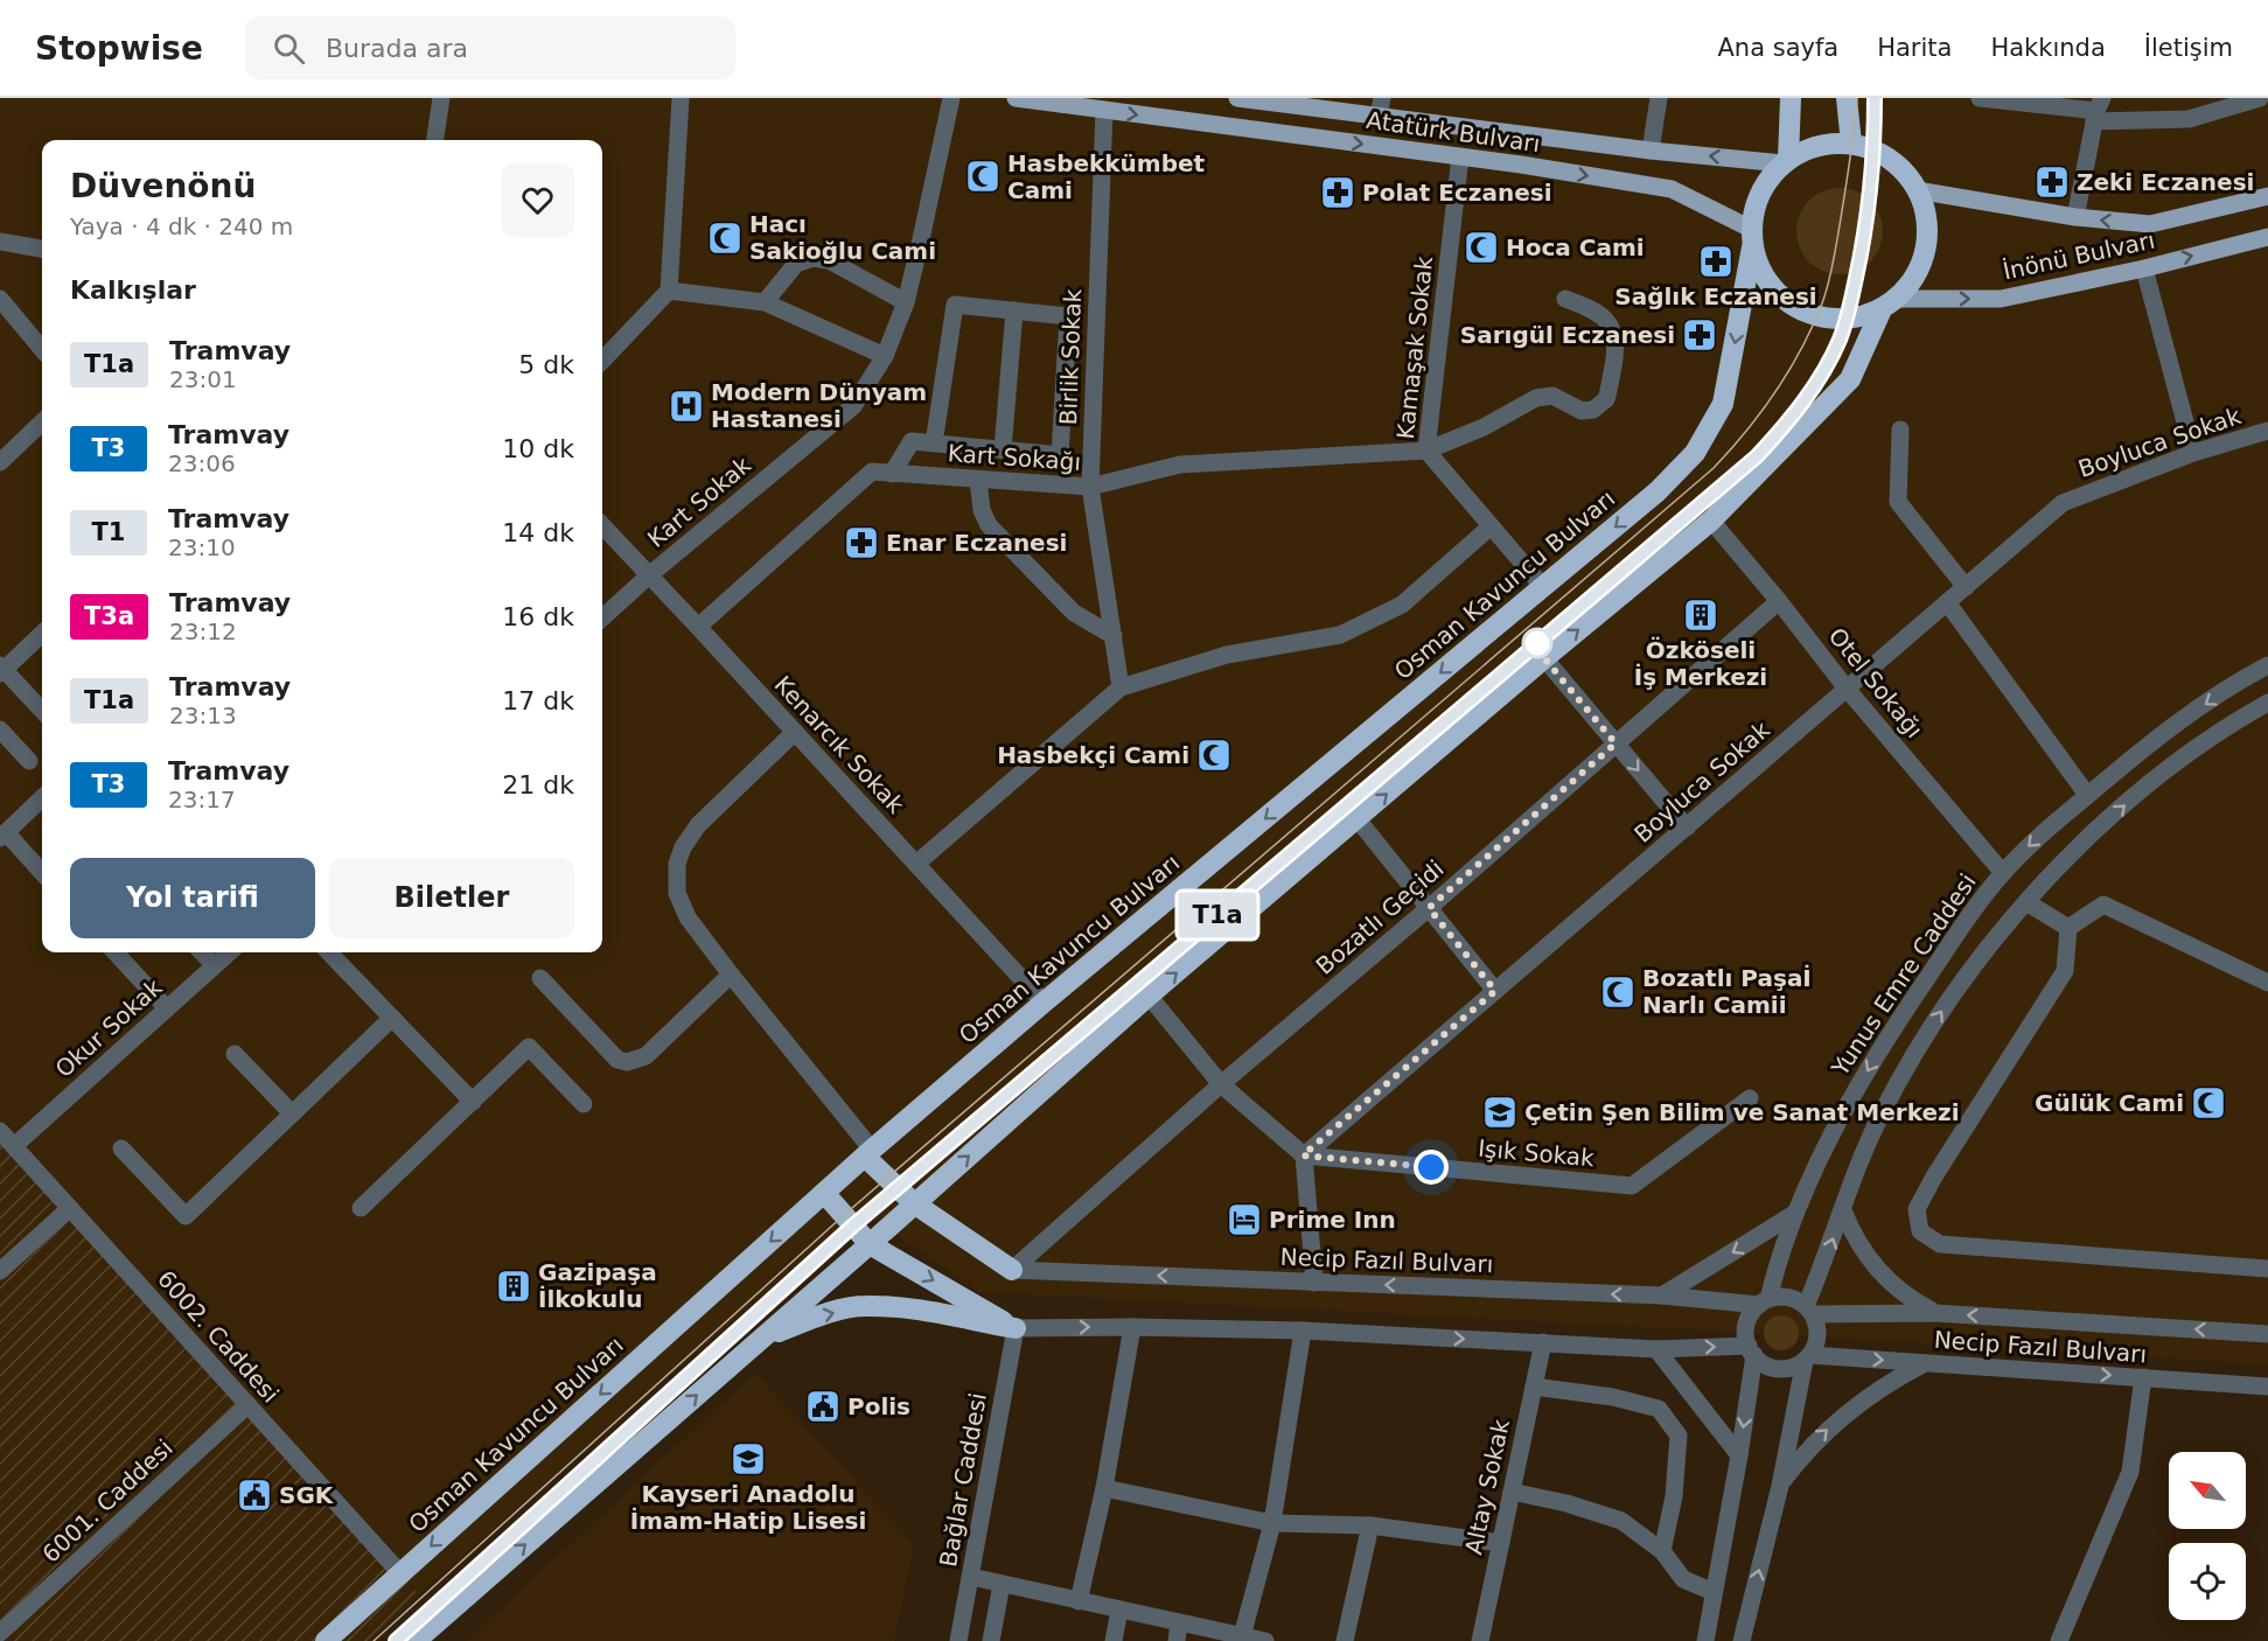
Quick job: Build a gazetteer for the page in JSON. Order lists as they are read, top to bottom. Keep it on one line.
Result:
{"streets":{"highway":["Osman Kavuncu Bulvarı"],"main road":["Atatürk Bulvarı","İnönü Bulvarı"],"street":["Kamaşak Sokak","Birlik Sokak","Boyluca Sokak","Kart Sokağı","Kart Sokak","Otel Sokağı","Kenarcık Sokak","Bozatlı Geçidi","Yunus Emre Caddesi","Okur Sokak","Işık Sokak","Necip Fazıl Bulvarı","6002. Caddesi","Bağlar Caddesi","Altay Sokak","6001. Caddesi"]},"crossings":[["Atatürk Bulvarı","İnönü Bulvarı"],["Atatürk Bulvarı","Kamaşak Sokak"],["Atatürk Bulvarı","Birlik Sokak"],["Atatürk Bulvarı","Osman Kavuncu Bulvarı"],["İnönü Bulvarı","Osman Kavuncu Bulvarı"],["Kamaşak Sokak","Kart Sokağı"],["Kamaşak Sokak","Osman Kavuncu Bulvarı"],["Birlik Sokak","Kart Sokağı"],["Boyluca Sokak","Otel Sokağı"],["Boyluca Sokak","Işık Sokak"],["Kart Sokağı","Kenarcık Sokak"],["Kart Sokak","Kenarcık Sokak"],["Osman Kavuncu Bulvarı","Kenarcık Sokak"],["Osman Kavuncu Bulvarı","6002. Caddesi"],["Otel Sokağı","Bozatlı Geçidi"],["Otel Sokağı","Yunus Emre Caddesi"],["Bozatlı Geçidi","Necip Fazıl Bulvarı"],["Yunus Emre Caddesi","Necip Fazıl Bulvarı"],["Okur Sokak","6002. Caddesi"],["6002. Caddesi","6001. Caddesi"]],"places":{"mosque":["Hasbekkümbet Cami","Hacı Sakioğlu Cami","Hoca Cami","Hasbekçi Cami","Bozatlı Paşaİ Narlı Camii","Gülük Cami"],"pharmacy":["Zeki Eczanesi","Polat Eczanesi","Sağlık Eczanesi","Sarıgül Eczanesi","Enar Eczanesi"],"hospital":["Modern Dünyam Hastanesi"],"building":["Özköseli İş Merkezi","Gazipaşa İlkokulu"],"school or university":["Çetin Şen Bilim ve Sanat Merkezi","Kayseri Anadolu İmam-Hatip Lisesi"],"hotel":["Prime Inn"],"public building":["Polis","SGK"]},"lines":["tram line T1a"],"north":"top left","page":{"header":"Stopwise","search":"Burada ara","nav":["Ana sayfa","Harita","Hakkında","İletişim"],"on_map":"T1a","heading":[["Düvenönü","Yaya · 4 dk · 240 m"],"Kalkışlar"],"list":[{"mark":"T1a","name":"Tramvay","note":"23:01","value":"5 dk"},{"mark":"T3","name":"Tramvay","note":"23:06","value":"10 dk"},{"mark":"T1","name":"Tramvay","note":"23:10","value":"14 dk"},{"mark":"T3a","name":"Tramvay","note":"23:12","value":"16 dk"},{"mark":"T1a","name":"Tramvay","note":"23:13","value":"17 dk"},{"mark":"T3","name":"Tramvay","note":"23:17","value":"21 dk"}],"buttons":["Yol tarifi","Biletler"]}}
